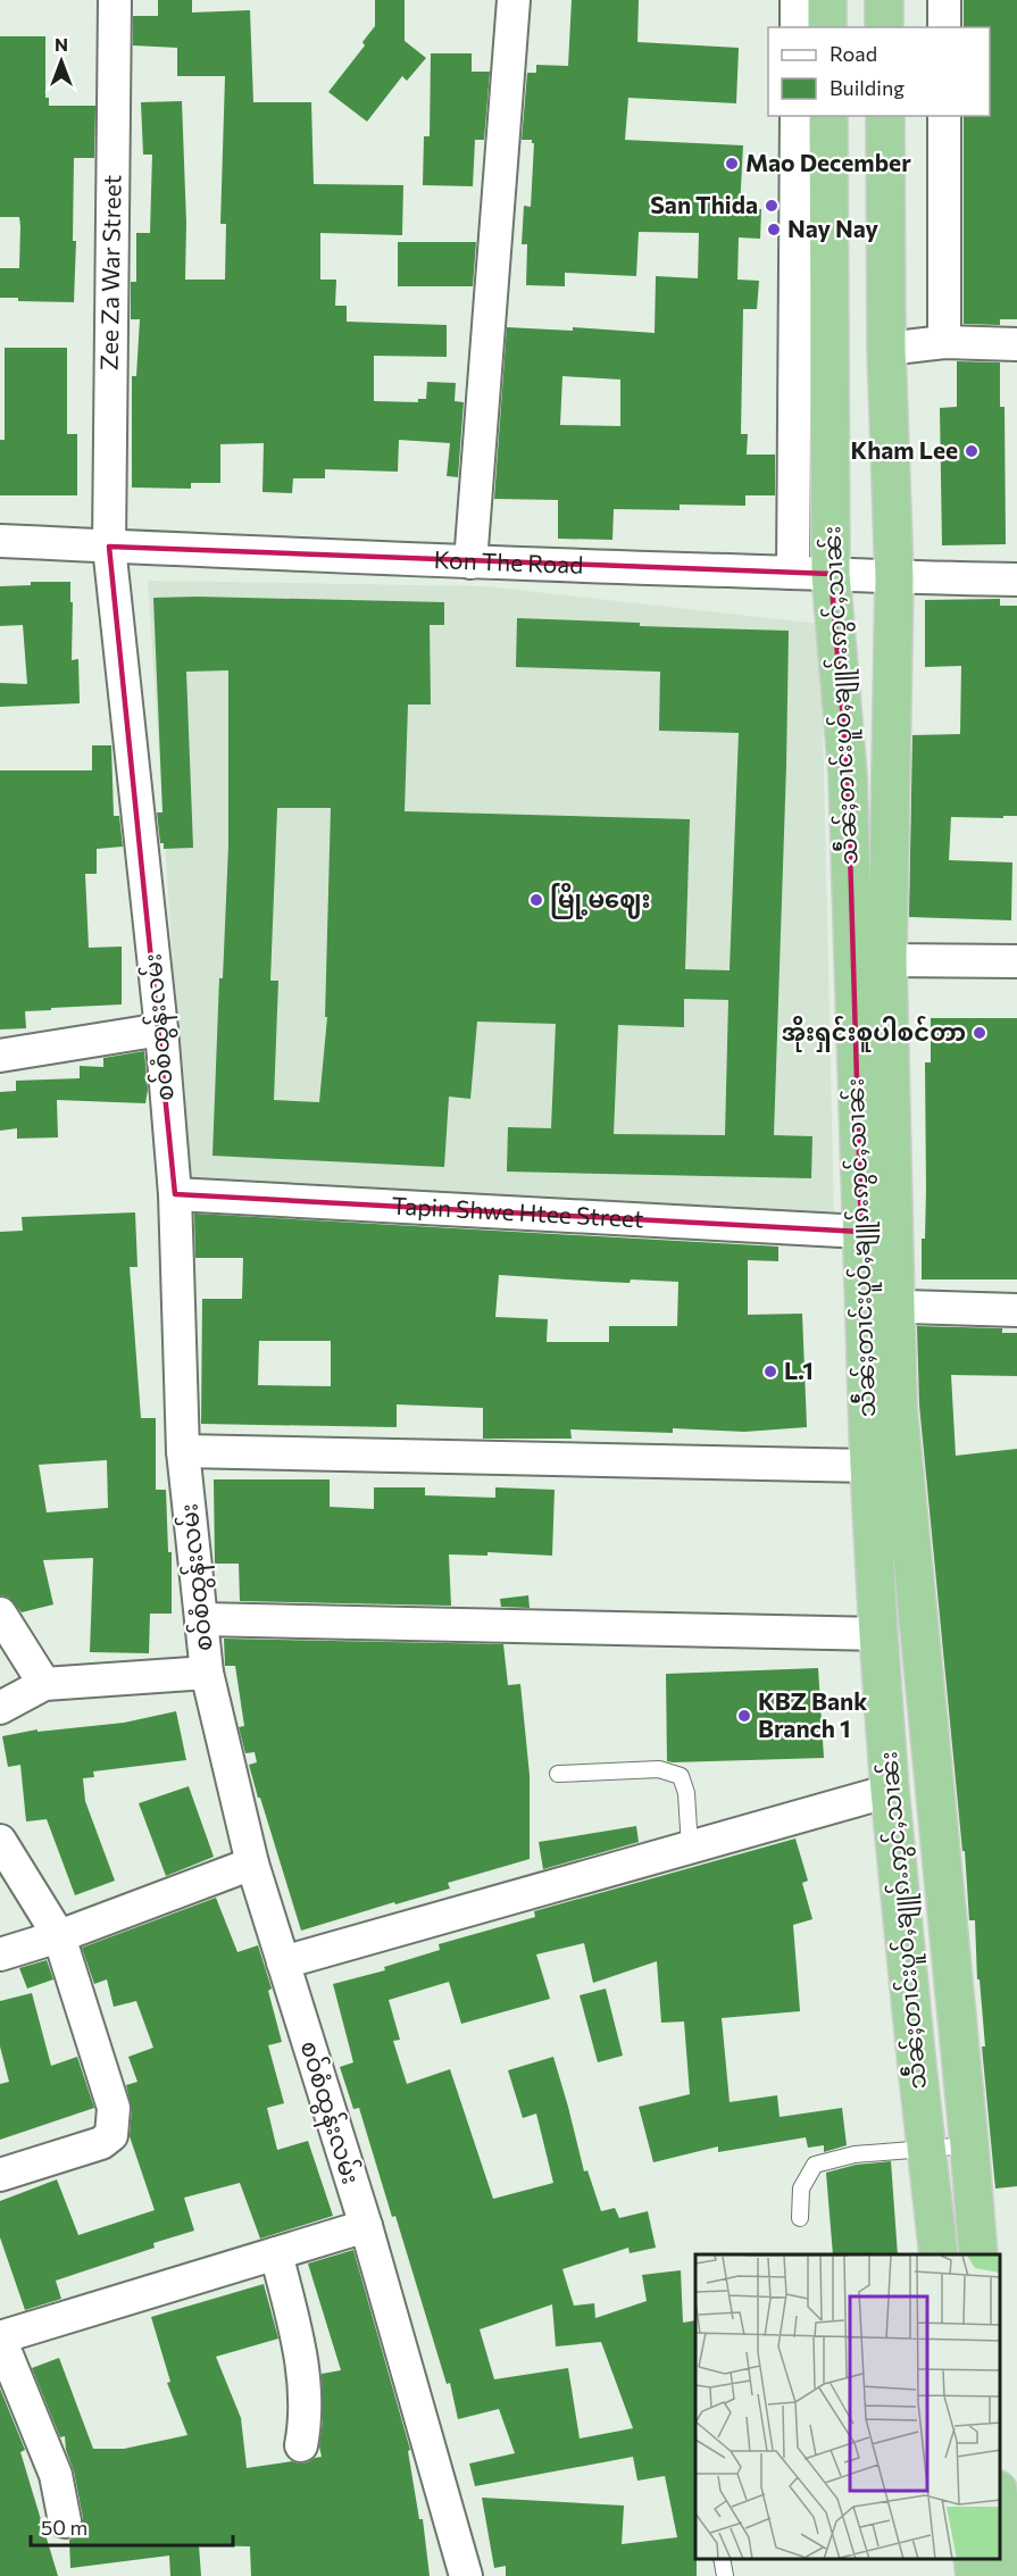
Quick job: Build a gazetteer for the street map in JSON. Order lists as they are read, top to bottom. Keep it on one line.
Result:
{"streets":{"highway":["သဵႅၼ်ႈတၢင်းပူဝ်ႇၶျူၵ်ႉဢွင်ႇသၢၼ်း"],"street":["Zee Za War Street","Kon The Road","စဝ်စံထွန်းလမ်း","Tapin Shwe Htee Street"]},"crossings":[["Zee Za War Street","Kon The Road"],["Zee Za War Street","စဝ်စံထွန်းလမ်း"],["Kon The Road","သဵႅၼ်ႈတၢင်းပူဝ်ႇၶျူၵ်ႉဢွင်ႇသၢၼ်း"],["Kon The Road","စဝ်စံထွန်းလမ်း"],["သဵႅၼ်ႈတၢင်းပူဝ်ႇၶျူၵ်ႉဢွင်ႇသၢၼ်း","Tapin Shwe Htee Street"],["စဝ်စံထွန်းလမ်း","Tapin Shwe Htee Street"]],"places":["Mao December","San Thida","Nay Nay","Kham Lee","မြို့မဈေး","အိုးရှင်းစူပါစင်တာ","L.1","KBZ Bank Branch 1"],"legend":["Road","Building"],"scale_bar":"50 m","north":"top"}
